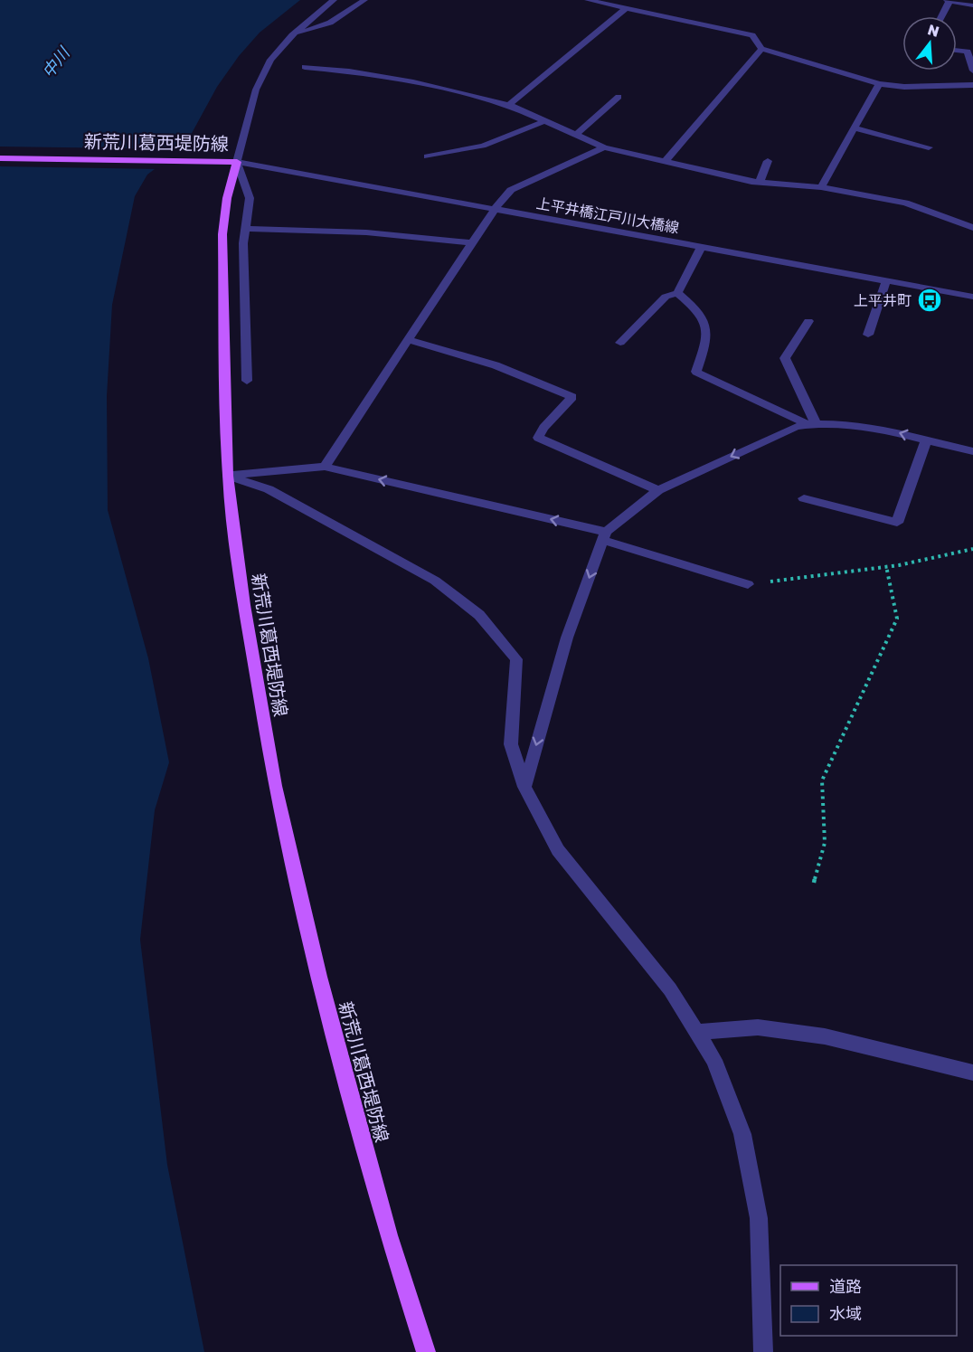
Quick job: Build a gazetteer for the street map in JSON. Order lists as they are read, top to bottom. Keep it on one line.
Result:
{"streets":{"main road":["新荒川葛西堤防線"],"street":["上平井橋江戸川大橋線"]},"crossings":[["新荒川葛西堤防線","上平井橋江戸川大橋線"]],"water":["中川"],"places":{"bus stop":["上平井町"]},"legend":["道路","水域"],"north":"top"}
